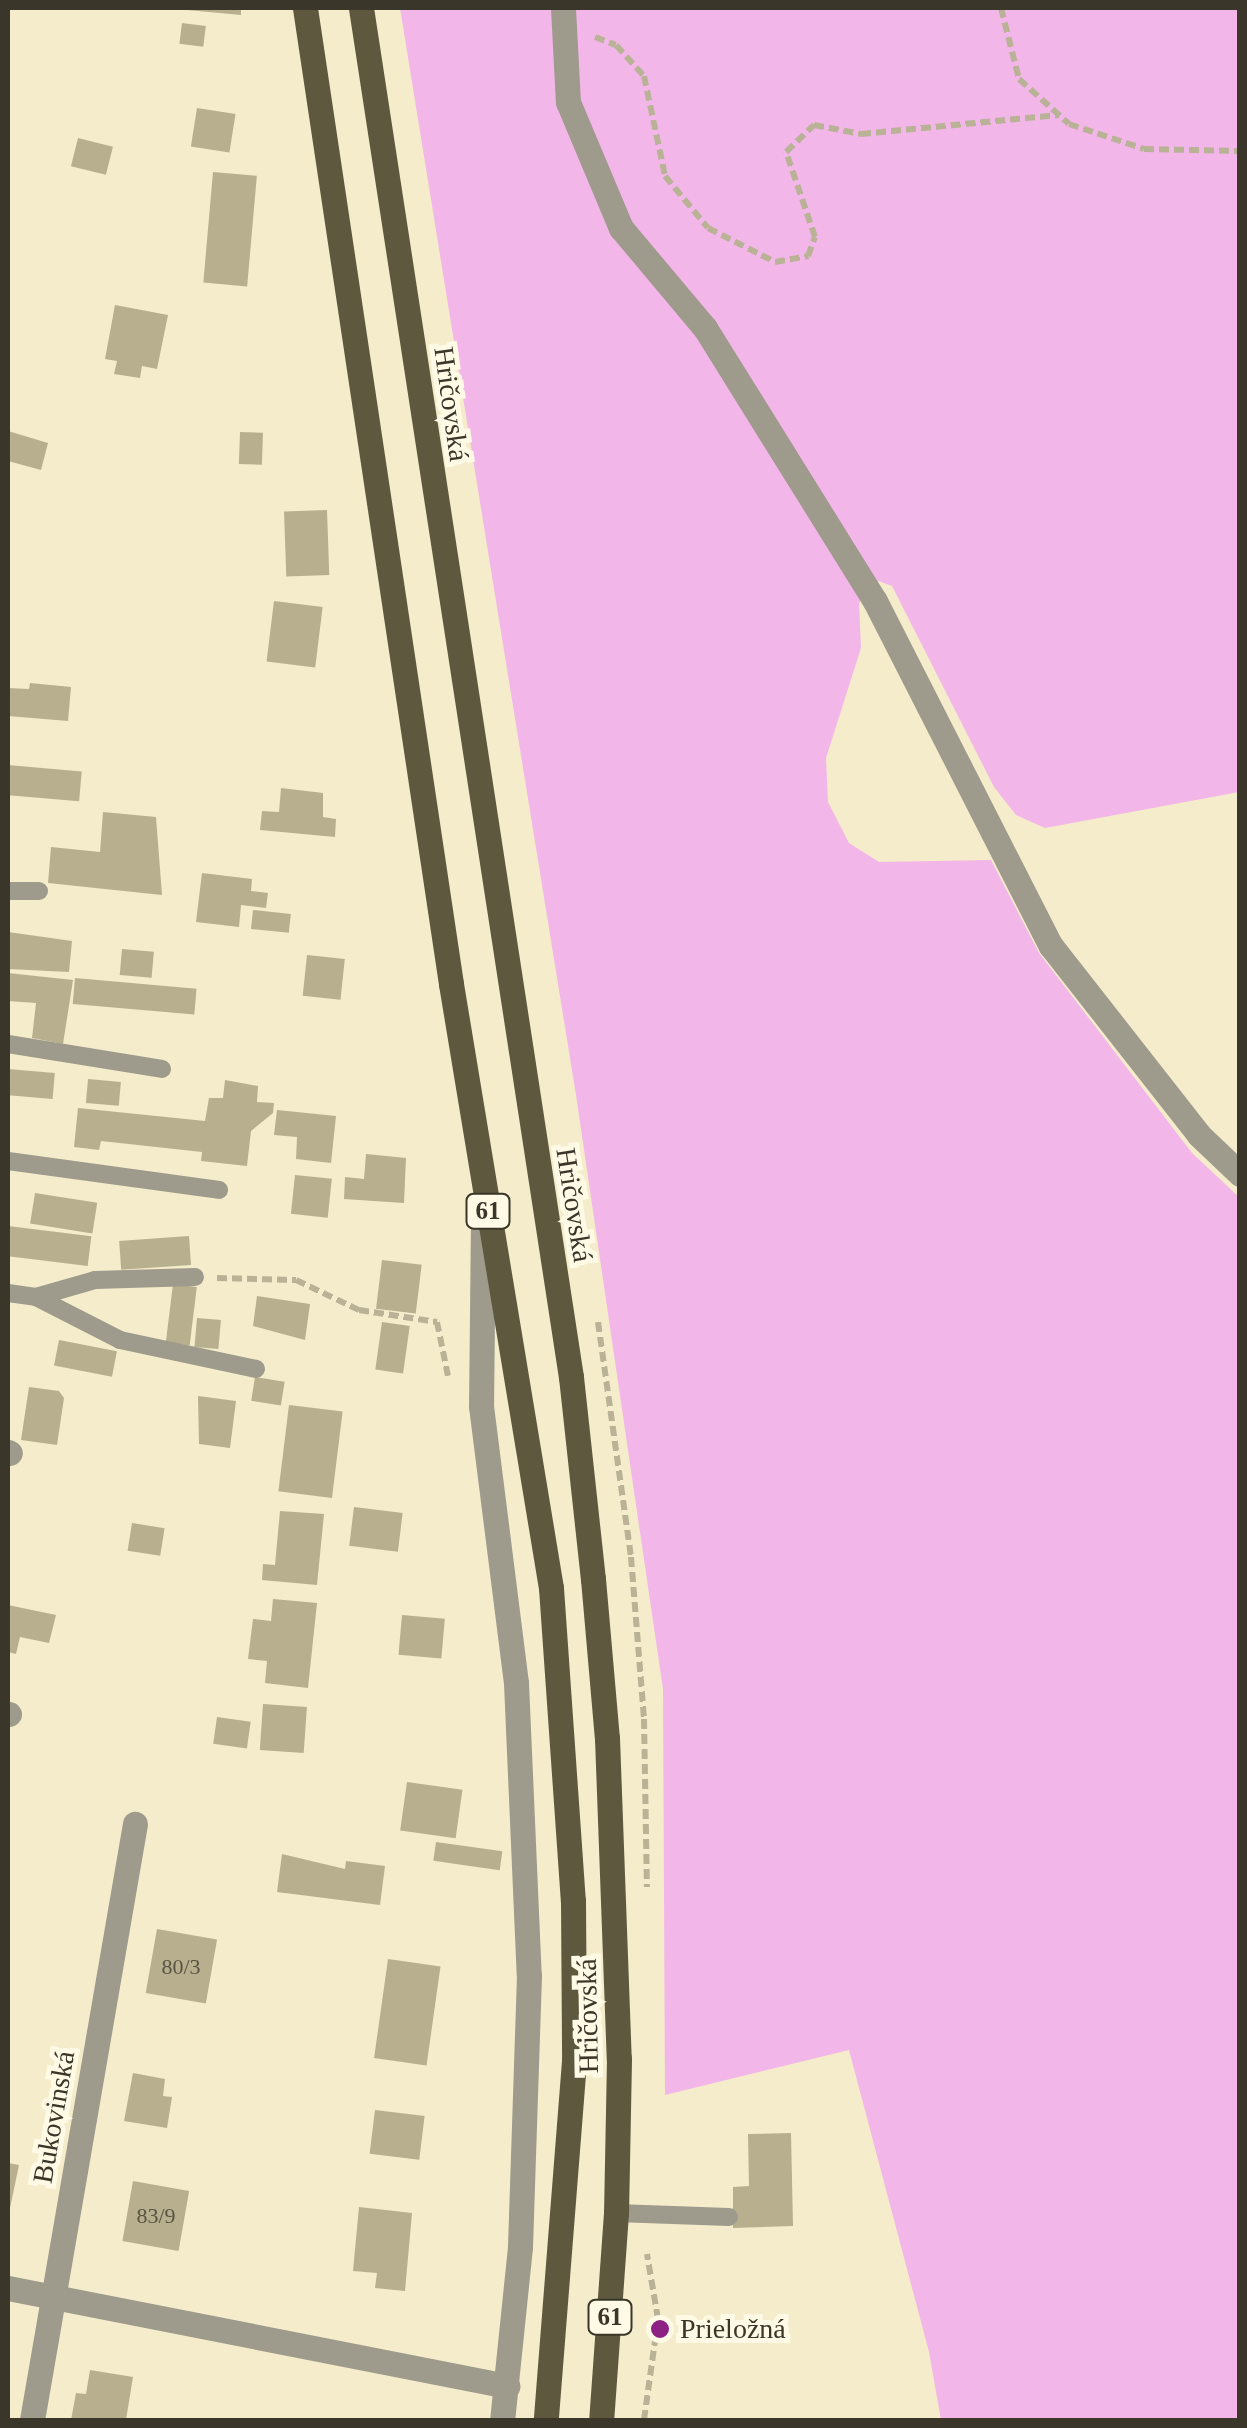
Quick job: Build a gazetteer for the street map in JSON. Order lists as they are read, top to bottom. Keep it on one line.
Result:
{"streets":{"main road":["Hričovská","61"],"street":["Bukovinská"]},"places":["Prieložná"],"house_numbers":["80/3","83/9"]}
